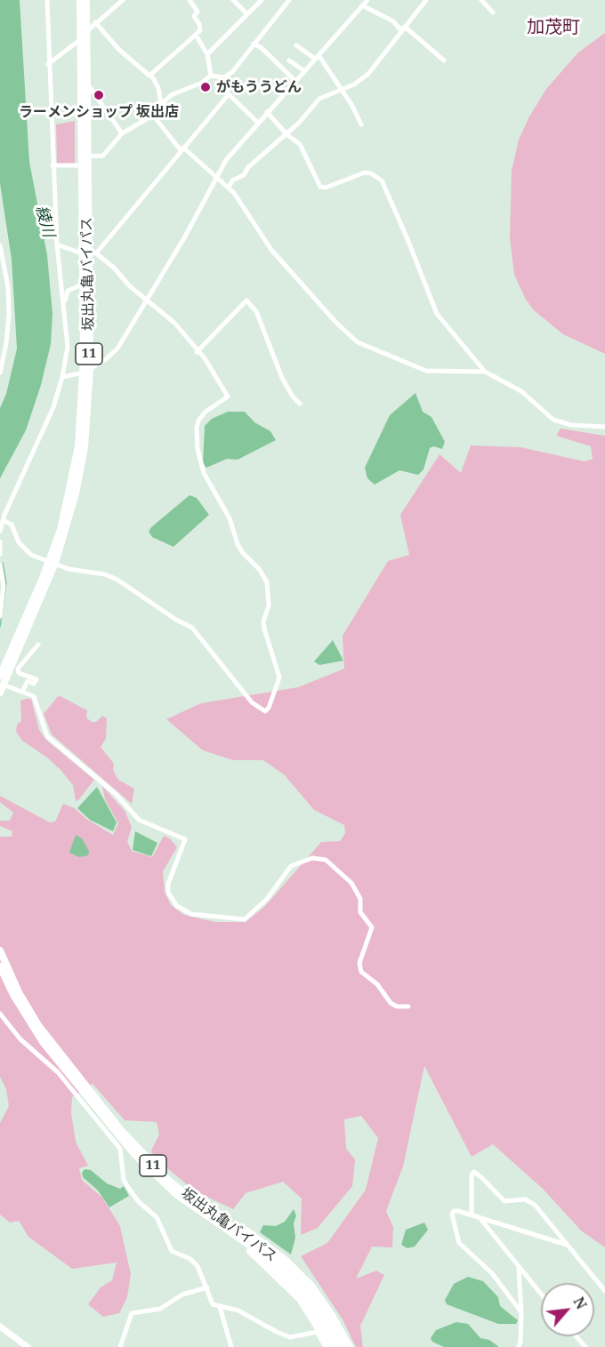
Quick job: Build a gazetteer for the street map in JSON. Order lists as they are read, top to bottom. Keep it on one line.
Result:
{"streets":{"highway":["坂出丸亀バイパス","11"]},"crossings":[["坂出丸亀バイパス","11"]],"districts":["加茂町"],"water":["綾川"],"places":["がもううどん","ラーメンショップ 坂出店"],"north":"top right"}
